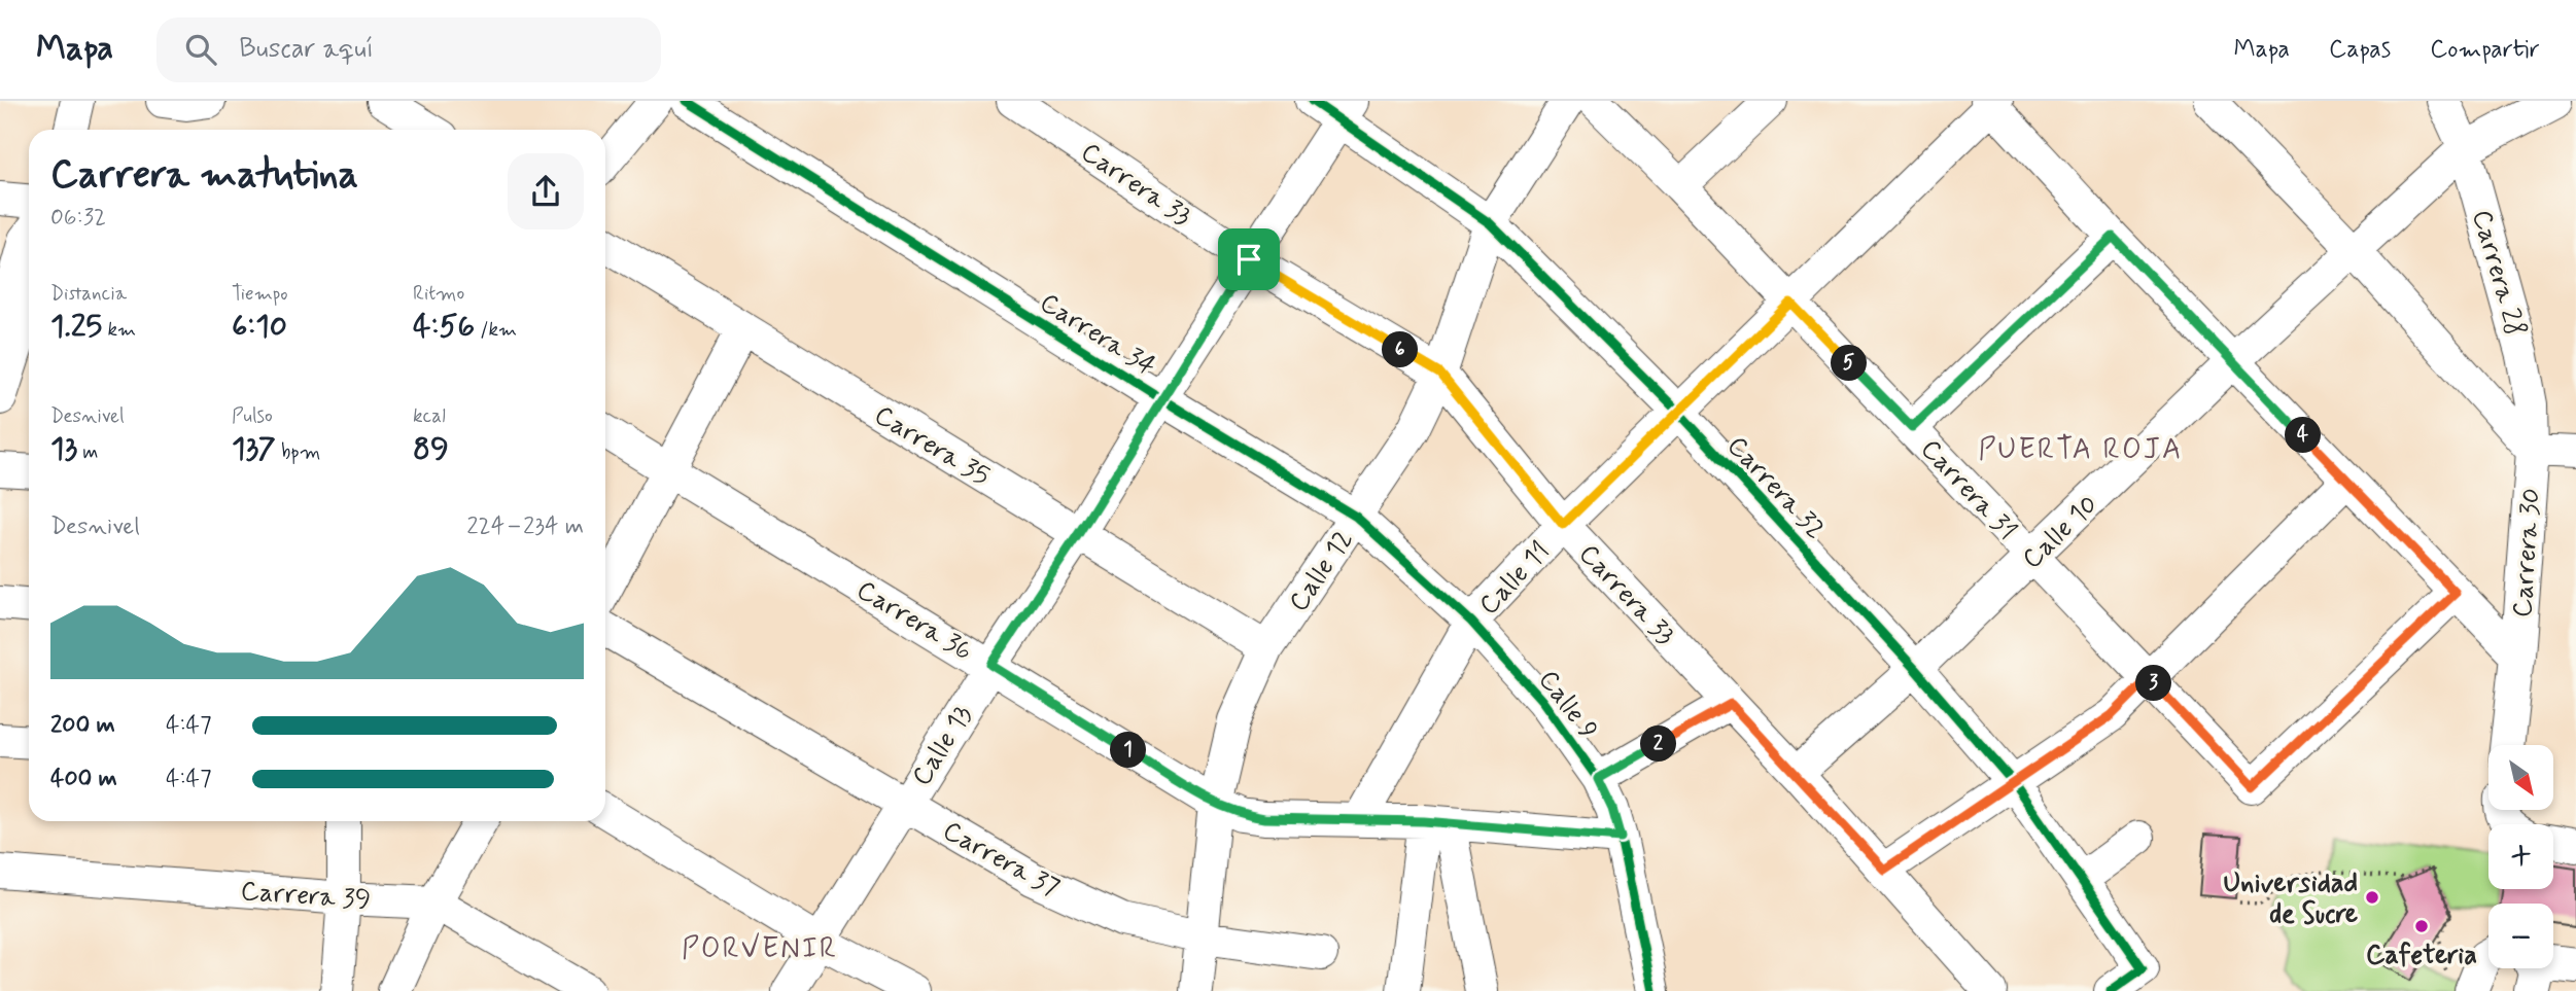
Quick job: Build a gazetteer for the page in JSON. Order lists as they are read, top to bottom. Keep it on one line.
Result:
{"streets":{"street":["Carrera 33","Carrera 28","Carrera 34","Carrera 35","Carrera 32","Carrera 31","Calle 10","Carrera 30","Calle 12","Calle 11","Carrera 36","Calle 9","Calle 13","Carrera 37","Carrera 39"]},"crossings":[["Carrera 33","Calle 10"],["Carrera 33","Calle 12"],["Carrera 33","Calle 11"],["Carrera 33","Calle 13"],["Carrera 28","Calle 10"],["Carrera 28","Carrera 30"],["Carrera 34","Calle 12"],["Carrera 34","Calle 11"],["Carrera 34","Calle 9"],["Carrera 34","Calle 13"],["Carrera 35","Calle 12"],["Carrera 35","Calle 13"],["Carrera 32","Calle 10"],["Carrera 32","Calle 12"],["Carrera 32","Calle 11"],["Carrera 32","Calle 13"],["Carrera 31","Calle 10"],["Carrera 31","Carrera 30"],["Carrera 31","Calle 11"],["Calle 10","Carrera 30"],["Carrera 30","Calle 11"],["Calle 12","Carrera 36"],["Calle 12","Carrera 37"],["Calle 11","Carrera 36"],["Calle 11","Calle 9"],["Carrera 36","Calle 9"],["Carrera 36","Calle 13"],["Calle 13","Carrera 37"]],"districts":["PUERTA ROJA","PORVENIR"],"places":["Universidad de Sucre","Cafeteria"],"north":"bottom right","page":{"header":"Mapa","search":"Buscar aquí","nav":["Mapa","Capas","Compartir"],"heading":["Carrera matutina","06:32"],"stats":[["Distancia","1.25 km"],["Tiempo","6:10"],["Ritmo","4:56 /km"],["Desnivel","13 m"],["Pulso","137 bpm"],["kcal","89"]],"pins":["6","5","4","3","2","1"],"chart":["Desnivel","224–234 m"],"list":[{"name":"200 m","note":"4:47"},{"name":"400 m","note":"4:47"}],"map_buttons":["+","−"]}}
